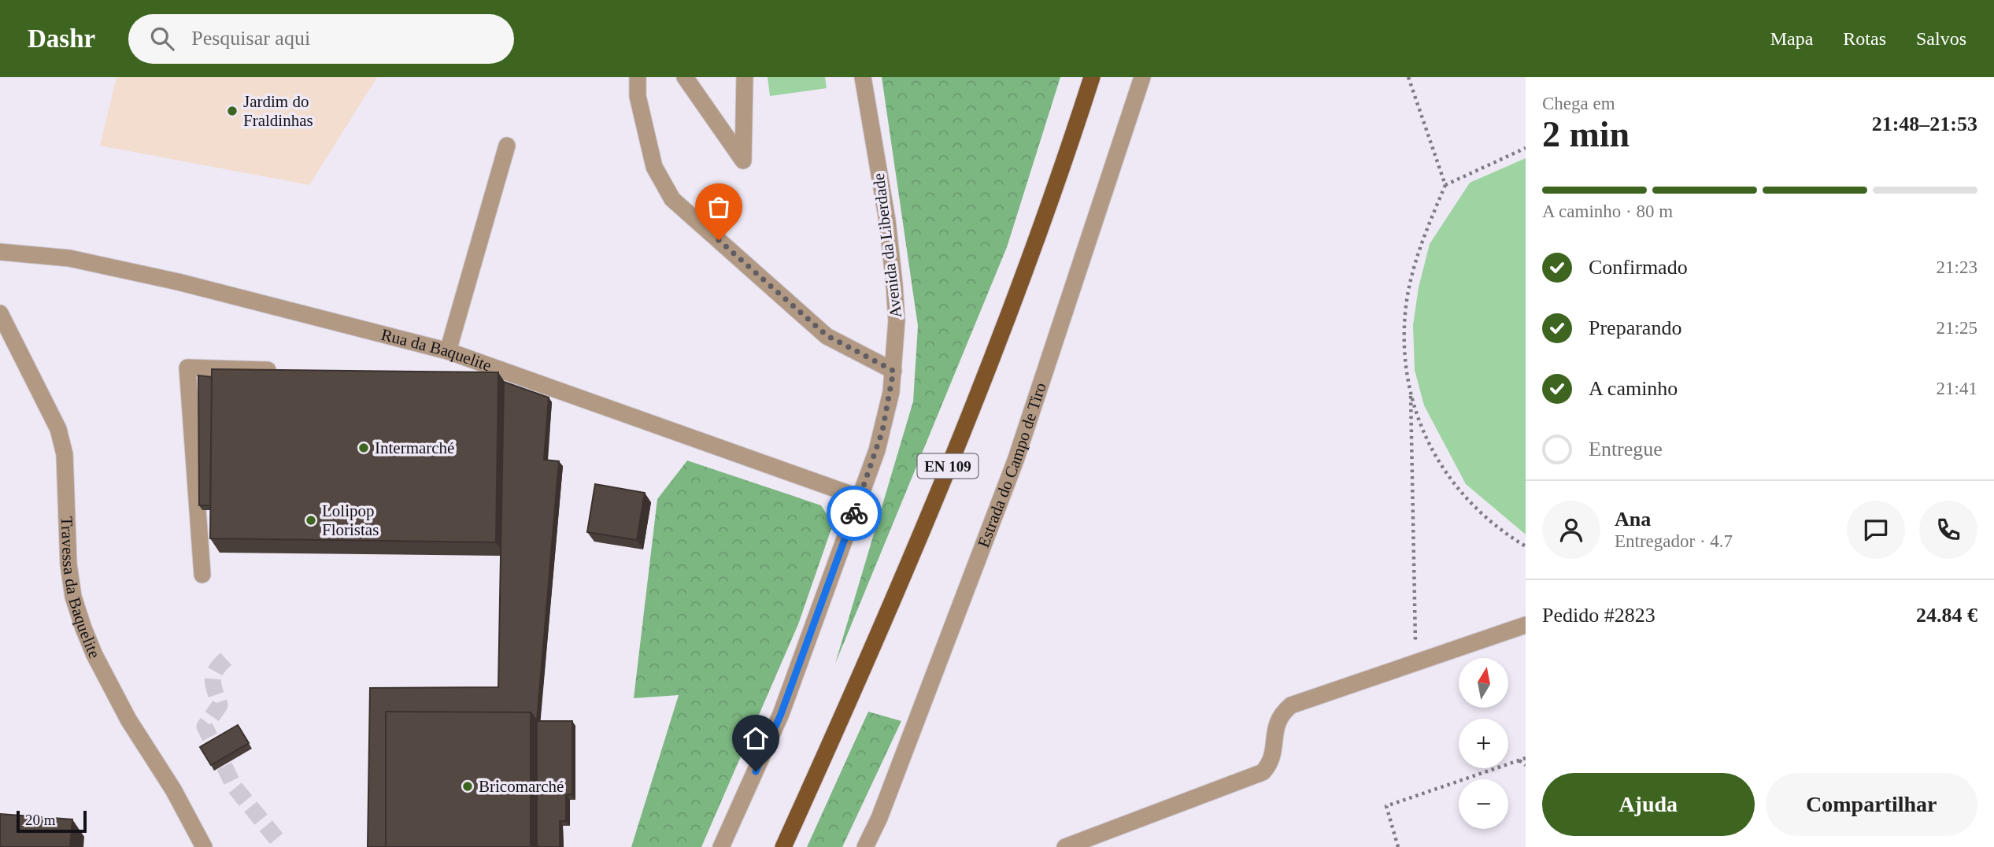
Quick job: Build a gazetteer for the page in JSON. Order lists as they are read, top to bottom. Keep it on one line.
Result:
{"streets":{"main road":["EN 109"],"street":["Avenida da Liberdade","Rua da Baquelite","Estrada do Campo de Tiro","Travessa da Baquelite"]},"crossings":[["Avenida da Liberdade","Rua da Baquelite"]],"places":["Jardim do Fraldinhas","Intermarché","Lolipop Floristas","Bricomarché"],"scale_bar":"20 m","north":"top","page":{"header":"Dashr","search":"Pesquisar aqui","nav":["Mapa","Rotas","Salvos"],"heading":["2 min","Chega em","21:48–21:53"],"panel":["Ana","Entregador · 4.7","Pedido #2823","24.84 €"],"bar":"A caminho · 80 m","list":[["Confirmado","21:23"],["Preparando","21:25"],["A caminho","21:41"],"Entregue"],"map_buttons":["+","−"],"buttons":["Ajuda","Compartilhar"],"scale":"20 m"}}
